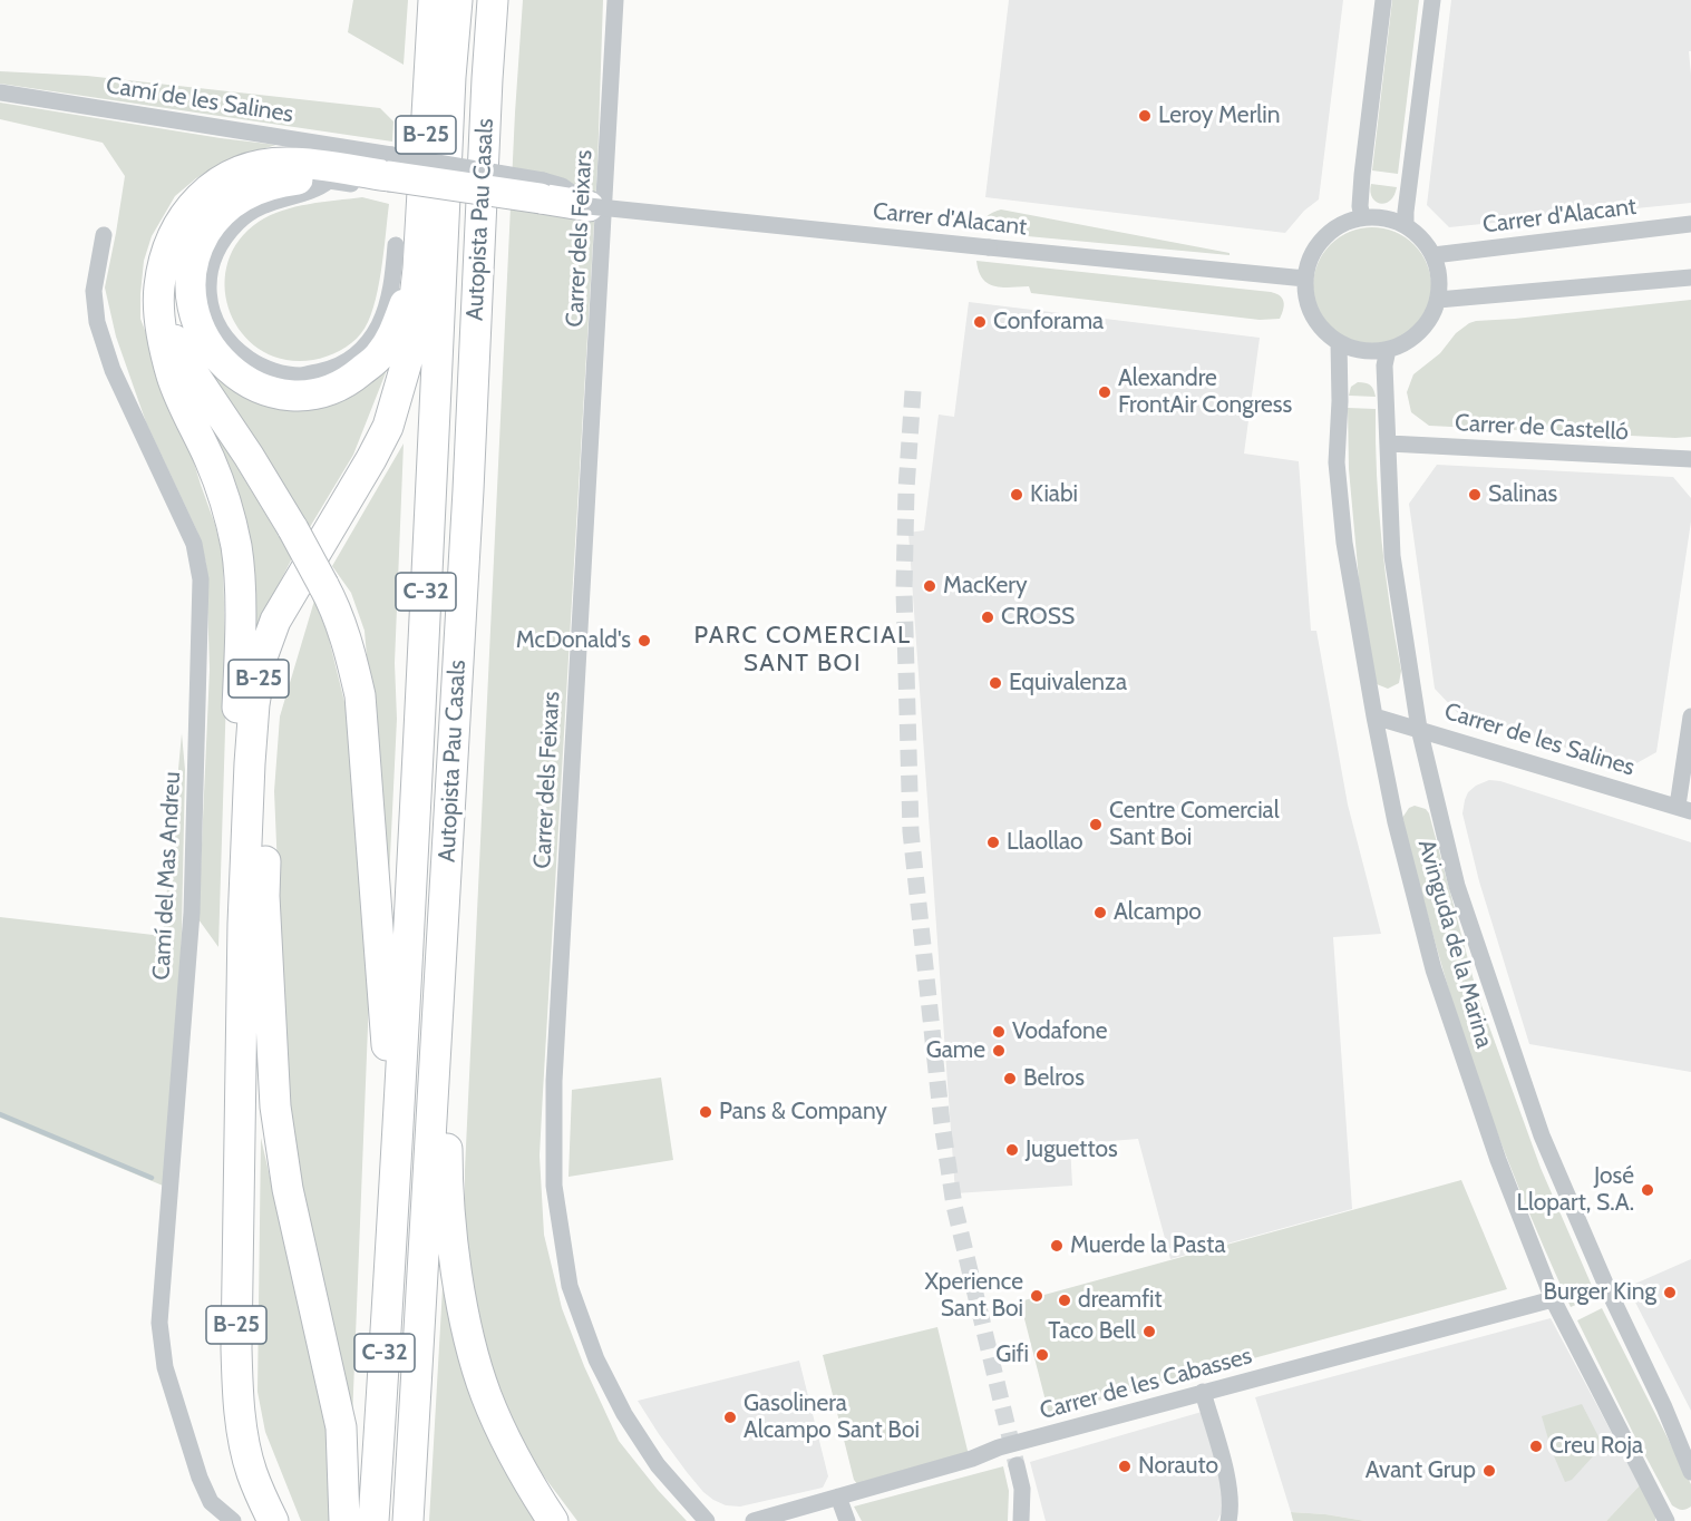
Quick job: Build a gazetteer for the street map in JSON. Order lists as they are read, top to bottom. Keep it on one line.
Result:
{"streets":{"highway":["B-25","Autopista Pau Casals","C-32"],"street":["Camí de les Salines","Carrer d'Alacant","Carrer dels Feixars","Carrer de Castelló","Carrer de les Salines","Camí del Mas Andreu","Avinguda de la Marina","Carrer de les Cabasses"]},"crossings":[["Carrer d'Alacant","Avinguda de la Marina"],["Carrer de Castelló","Avinguda de la Marina"],["Carrer de les Salines","Avinguda de la Marina"],["Avinguda de la Marina","Carrer de les Cabasses"]],"districts":["PARC COMERCIAL SANT BOI"],"places":["Leroy Merlin","Conforama","Alexandre FrontAir Congress","Kiabi","Salinas","MacKery","CROSS","McDonald's","Equivalenza","Centre Comercial Sant Boi","Llaollao","Alcampo","Vodafone","Game","Belros","Pans & Company","Juguettos","José Llopart, S.A.","Muerde la Pasta","Burger King","Xperience Sant Boi","dreamfit","Taco Bell","Gifi","Gasolinera Alcampo Sant Boi","Creu Roja","Norauto","Avant Grup"]}
